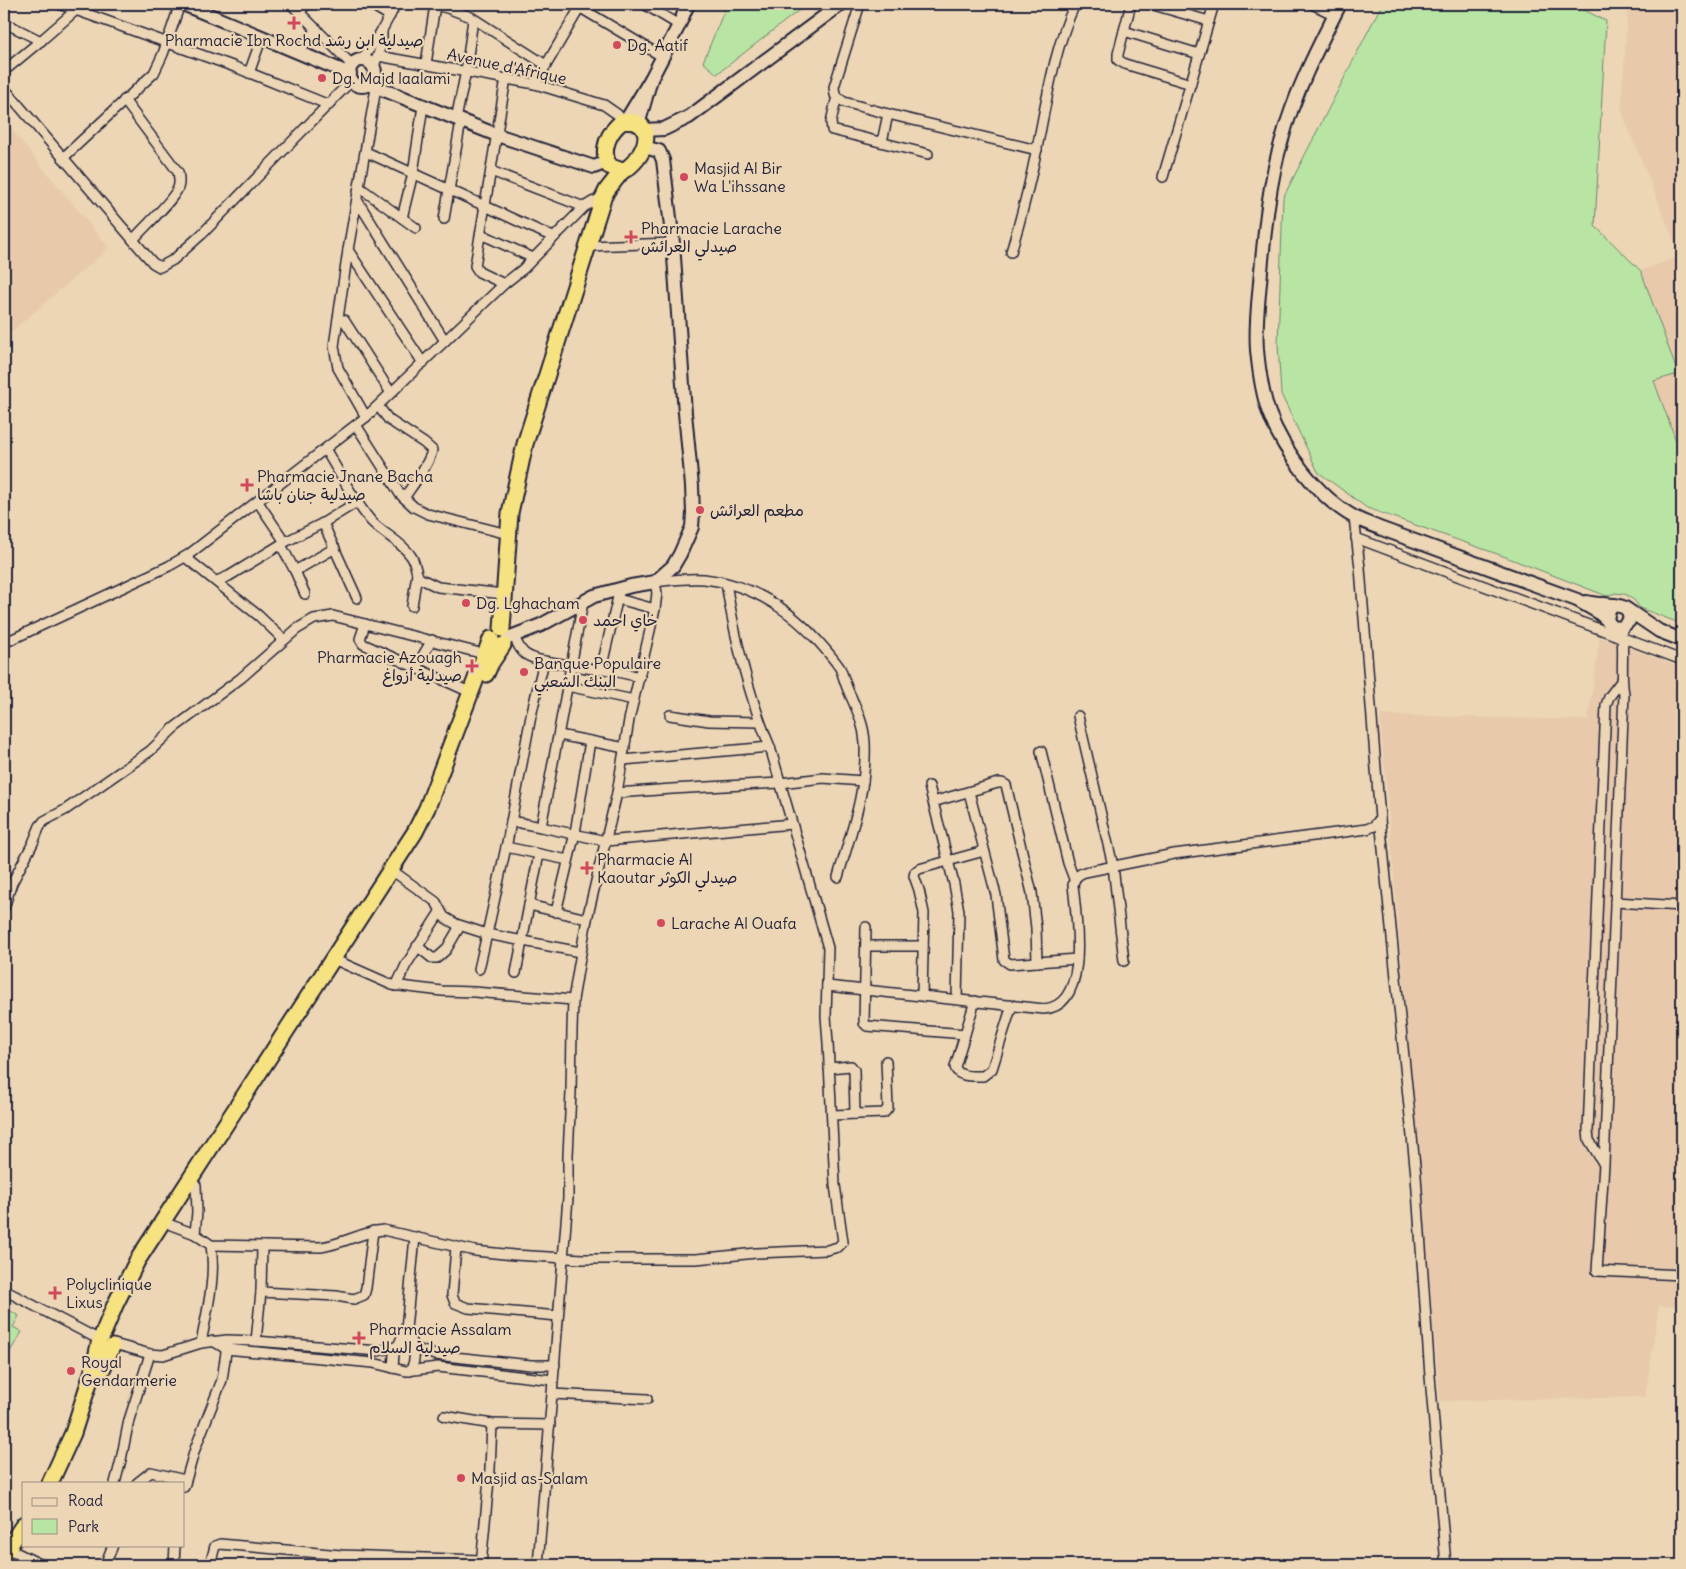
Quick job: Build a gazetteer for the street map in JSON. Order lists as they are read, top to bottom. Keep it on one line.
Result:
{"streets":{"street":["Avenue d'Afrique"]},"places":{"health":["Pharmacie Ibn Rochd صيدلية ابن رشد","Pharmacie Larache صيدلي العرائش","Pharmacie Jnane Bacha صيدلية جنان باشا","Pharmacie Azouagh صيدلية أزواغ","Pharmacie Al Kaoutar صيدلي الكوثر","Polyclinique Lixus","Pharmacie Assalam صيدلية السلام"],"other":["Dg. Aatif","Dg. Majd laalami","Masjid Al Bir Wa L'ihssane","مطعم العرائش","Dg. Lghacham","خاي احمد","Banque Populaire البنك الشعبي","Larache Al Ouafa","Royal Gendarmerie","Masjid as-Salam"]},"legend":["Road","Park"]}
